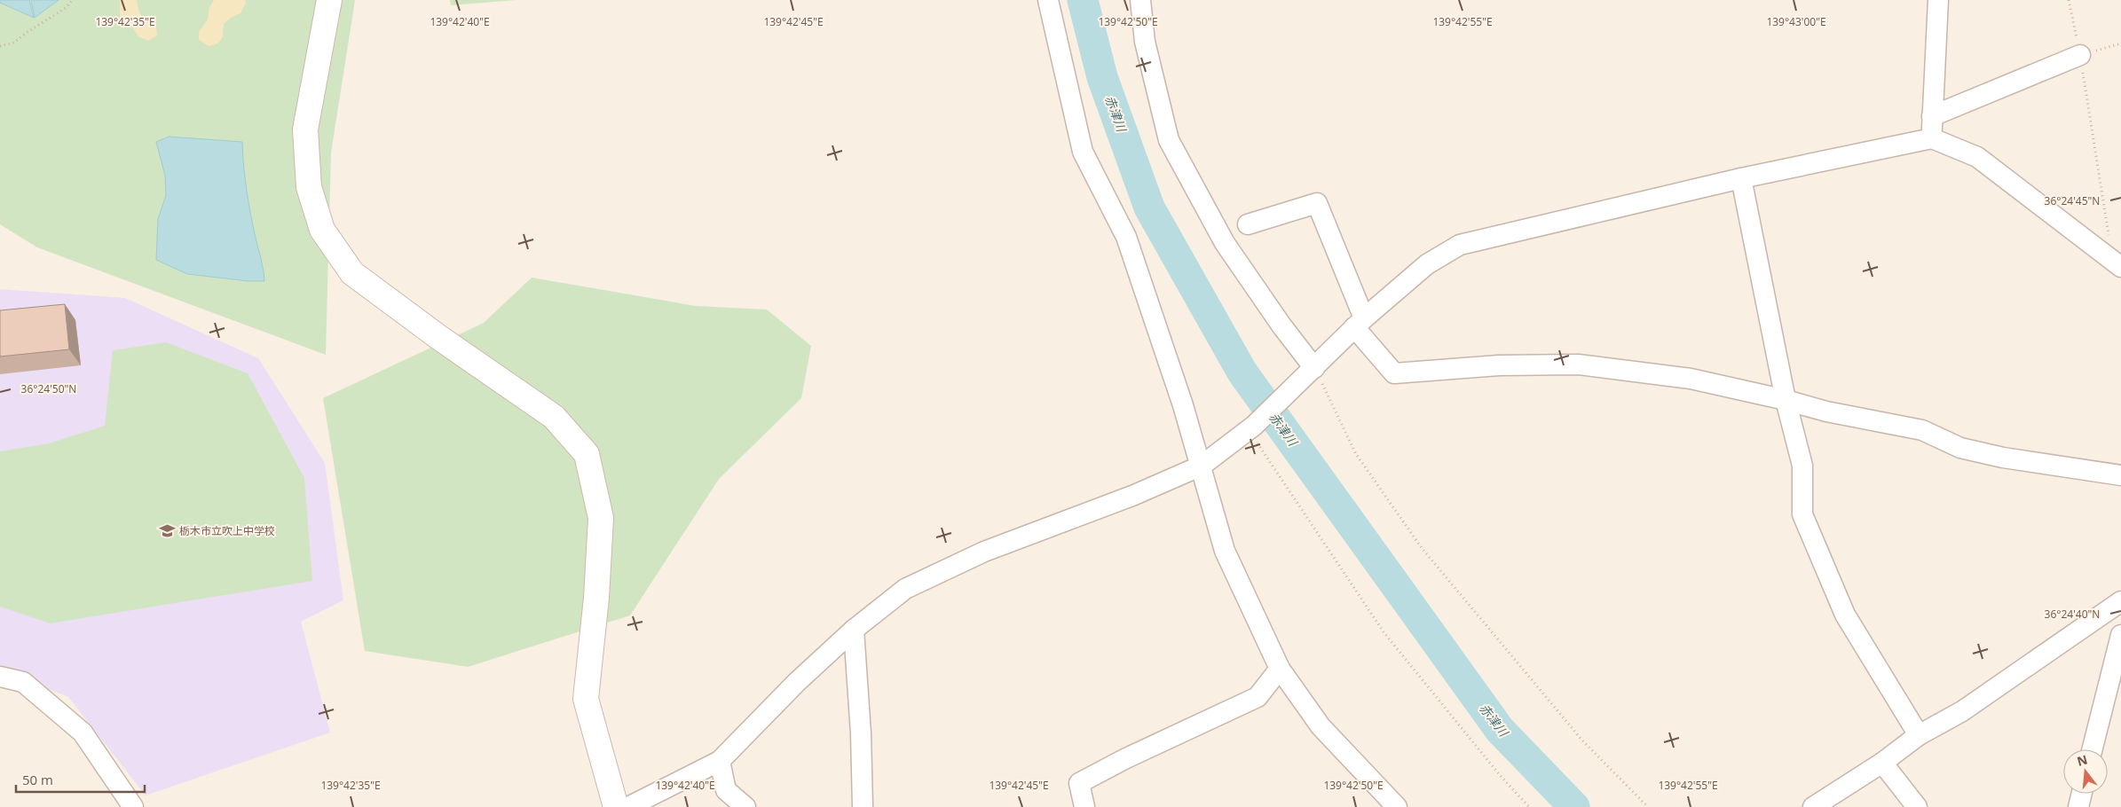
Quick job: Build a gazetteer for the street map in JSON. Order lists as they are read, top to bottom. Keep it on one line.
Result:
{"water":["赤津川"],"places":{"school or university":["栃木市立吹上中学校"]},"scale_bar":"50 m","north":"top","coordinates":["139°42'35\"E","139°42'40\"E","139°42'45\"E","139°42'50\"E","139°42'55\"E","139°43'00\"E","36°24'45\"N","36°24'50\"N","36°24'40\"N"]}
